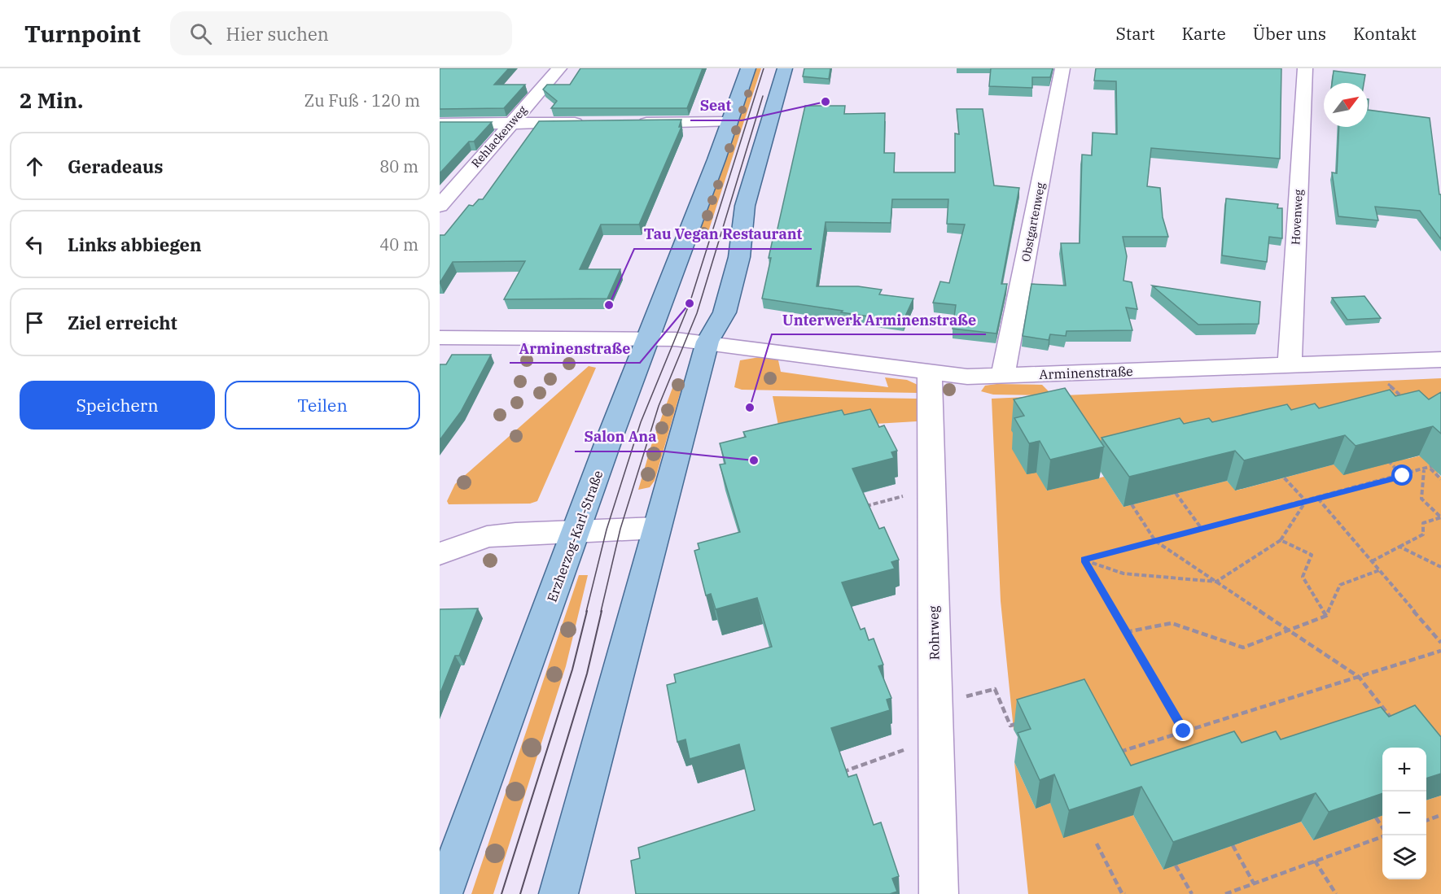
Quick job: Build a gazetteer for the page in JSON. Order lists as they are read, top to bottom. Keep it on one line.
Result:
{"streets":{"main road":["Erzherzog-Karl-Straße"],"street":["Rehlackenweg","Hovenweg","Obstgartenweg","Arminenstraße","Rohrweg"]},"crossings":[["Hovenweg","Arminenstraße"],["Obstgartenweg","Arminenstraße"],["Arminenstraße","Erzherzog-Karl-Straße"],["Arminenstraße","Rohrweg"]],"places":["Seat","Arminenstraße","Tau Vegan Restaurant","Unterwerk Arminenstraße","Salon Ana"],"north":"top right","page":{"header":"Turnpoint","search":"Hier suchen","nav":["Start","Karte","Über uns","Kontakt"],"heading":["2 Min.","Zu Fuß · 120 m"],"list":[["Geradeaus","80 m"],["Links abbiegen","40 m"],"Ziel erreicht"],"buttons":["Speichern","Teilen"],"map_buttons":["+","−"]}}
